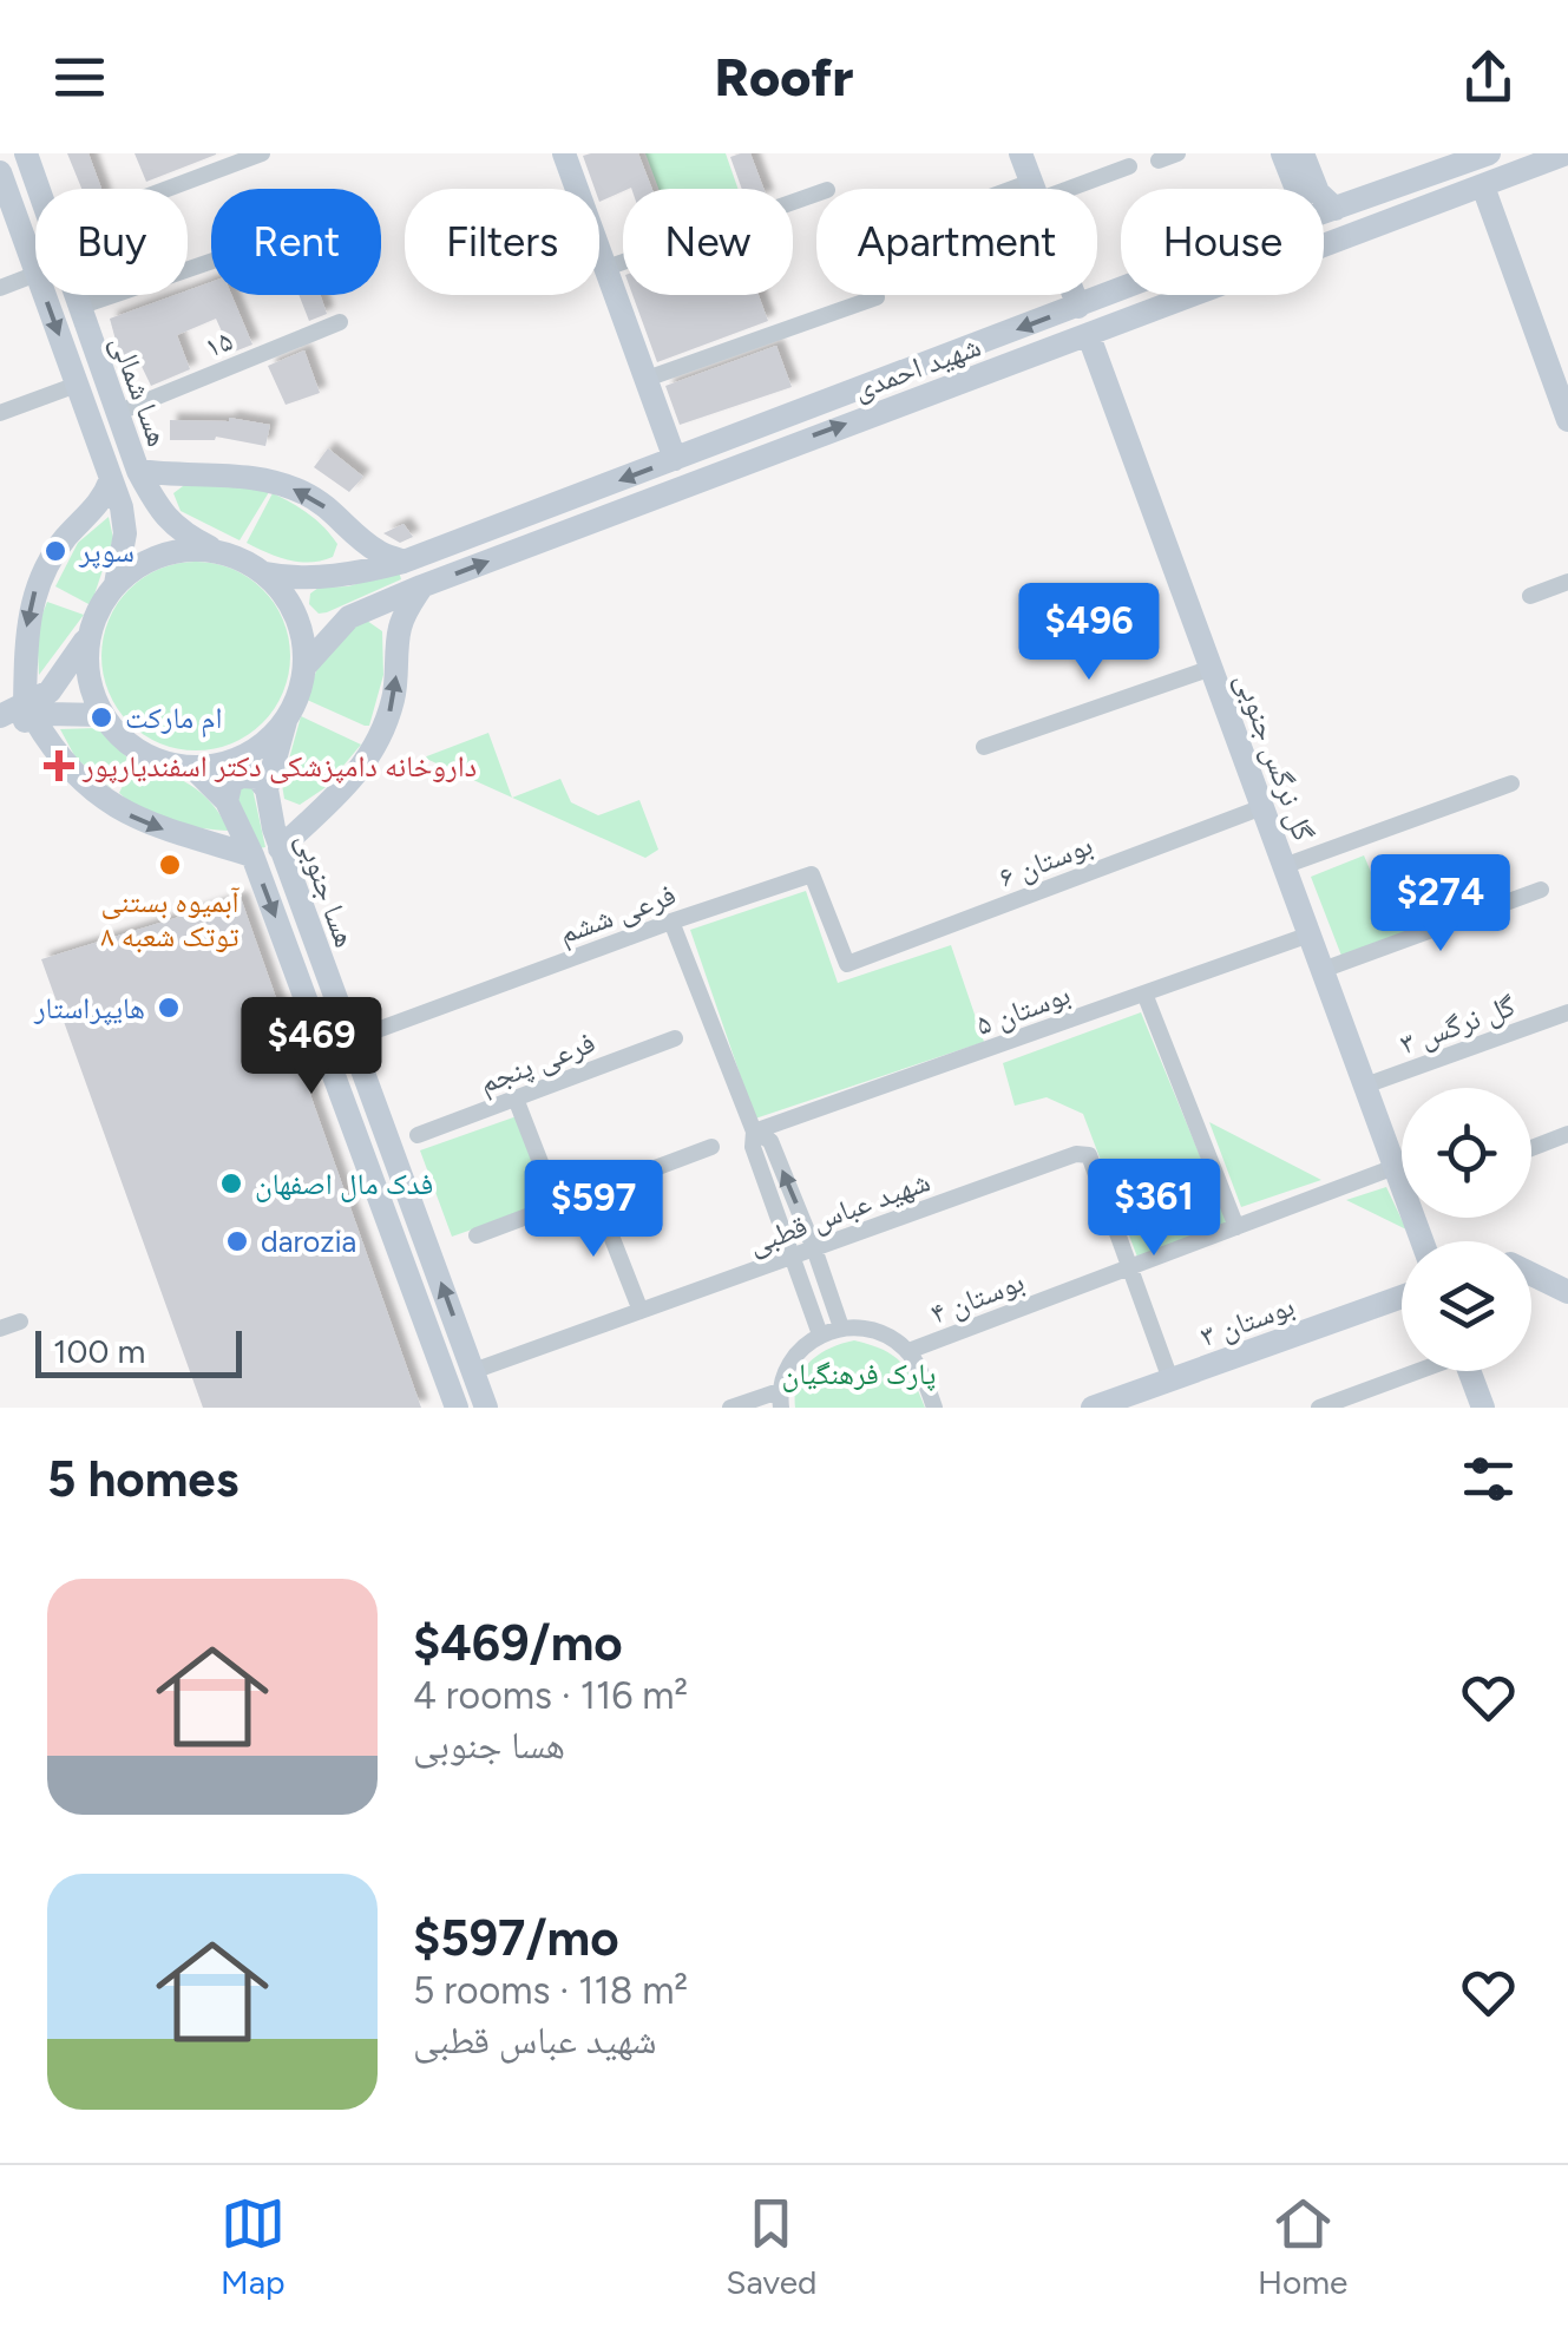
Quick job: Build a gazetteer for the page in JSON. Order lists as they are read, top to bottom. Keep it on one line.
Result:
{"streets":{"main road":["شهید احمدی","هسا شمالی","گل نرگس جنوبی","هسا جنوبی","بوستان ۳"],"street":["۱۵","بوستان ۶","فرعی ششم","بوستان ۵","گل نرگس ۳","فرعی پنجم","شهید عباس قطبی","بوستان ۴"]},"crossings":[["۱۵","هسا شمالی"],["شهید احمدی","هسا شمالی"],["شهید احمدی","گل نرگس جنوبی"],["شهید احمدی","هسا جنوبی"],["هسا شمالی","هسا جنوبی"],["گل نرگس جنوبی","بوستان ۶"],["گل نرگس جنوبی","بوستان ۵"],["گل نرگس جنوبی","گل نرگس ۳"],["گل نرگس جنوبی","بوستان ۴"],["بوستان ۶","فرعی ششم"],["هسا جنوبی","فرعی ششم"],["هسا جنوبی","شهید عباس قطبی"],["شهید عباس قطبی","بوستان ۴"]],"parks":["پارک فرهنگیان"],"places":{"other":["سوپر","ام مارکت","آبمیوه بستنی توتک شعبه ۸","هایپراستار","فدک مال اصفهان","darozia"],"health":["داروخانه دامپزشکی دکتر اسفندیارپور"]},"scale_bar":"100 m","page":{"header":"Roofr","chip":["Buy","Rent","Filters","New","Apartment","House"],"price":["$496","$274","$469","$361","$597"],"scale":"100 m","heading":"5 homes","list":[{"name":"$469/mo","note":"4 rooms · 116 m² · هسا جنوبی"},{"name":"$597/mo","note":"5 rooms · 118 m² · شهید عباس قطبی"}],"tabs":["Map","Saved","Home"]}}
